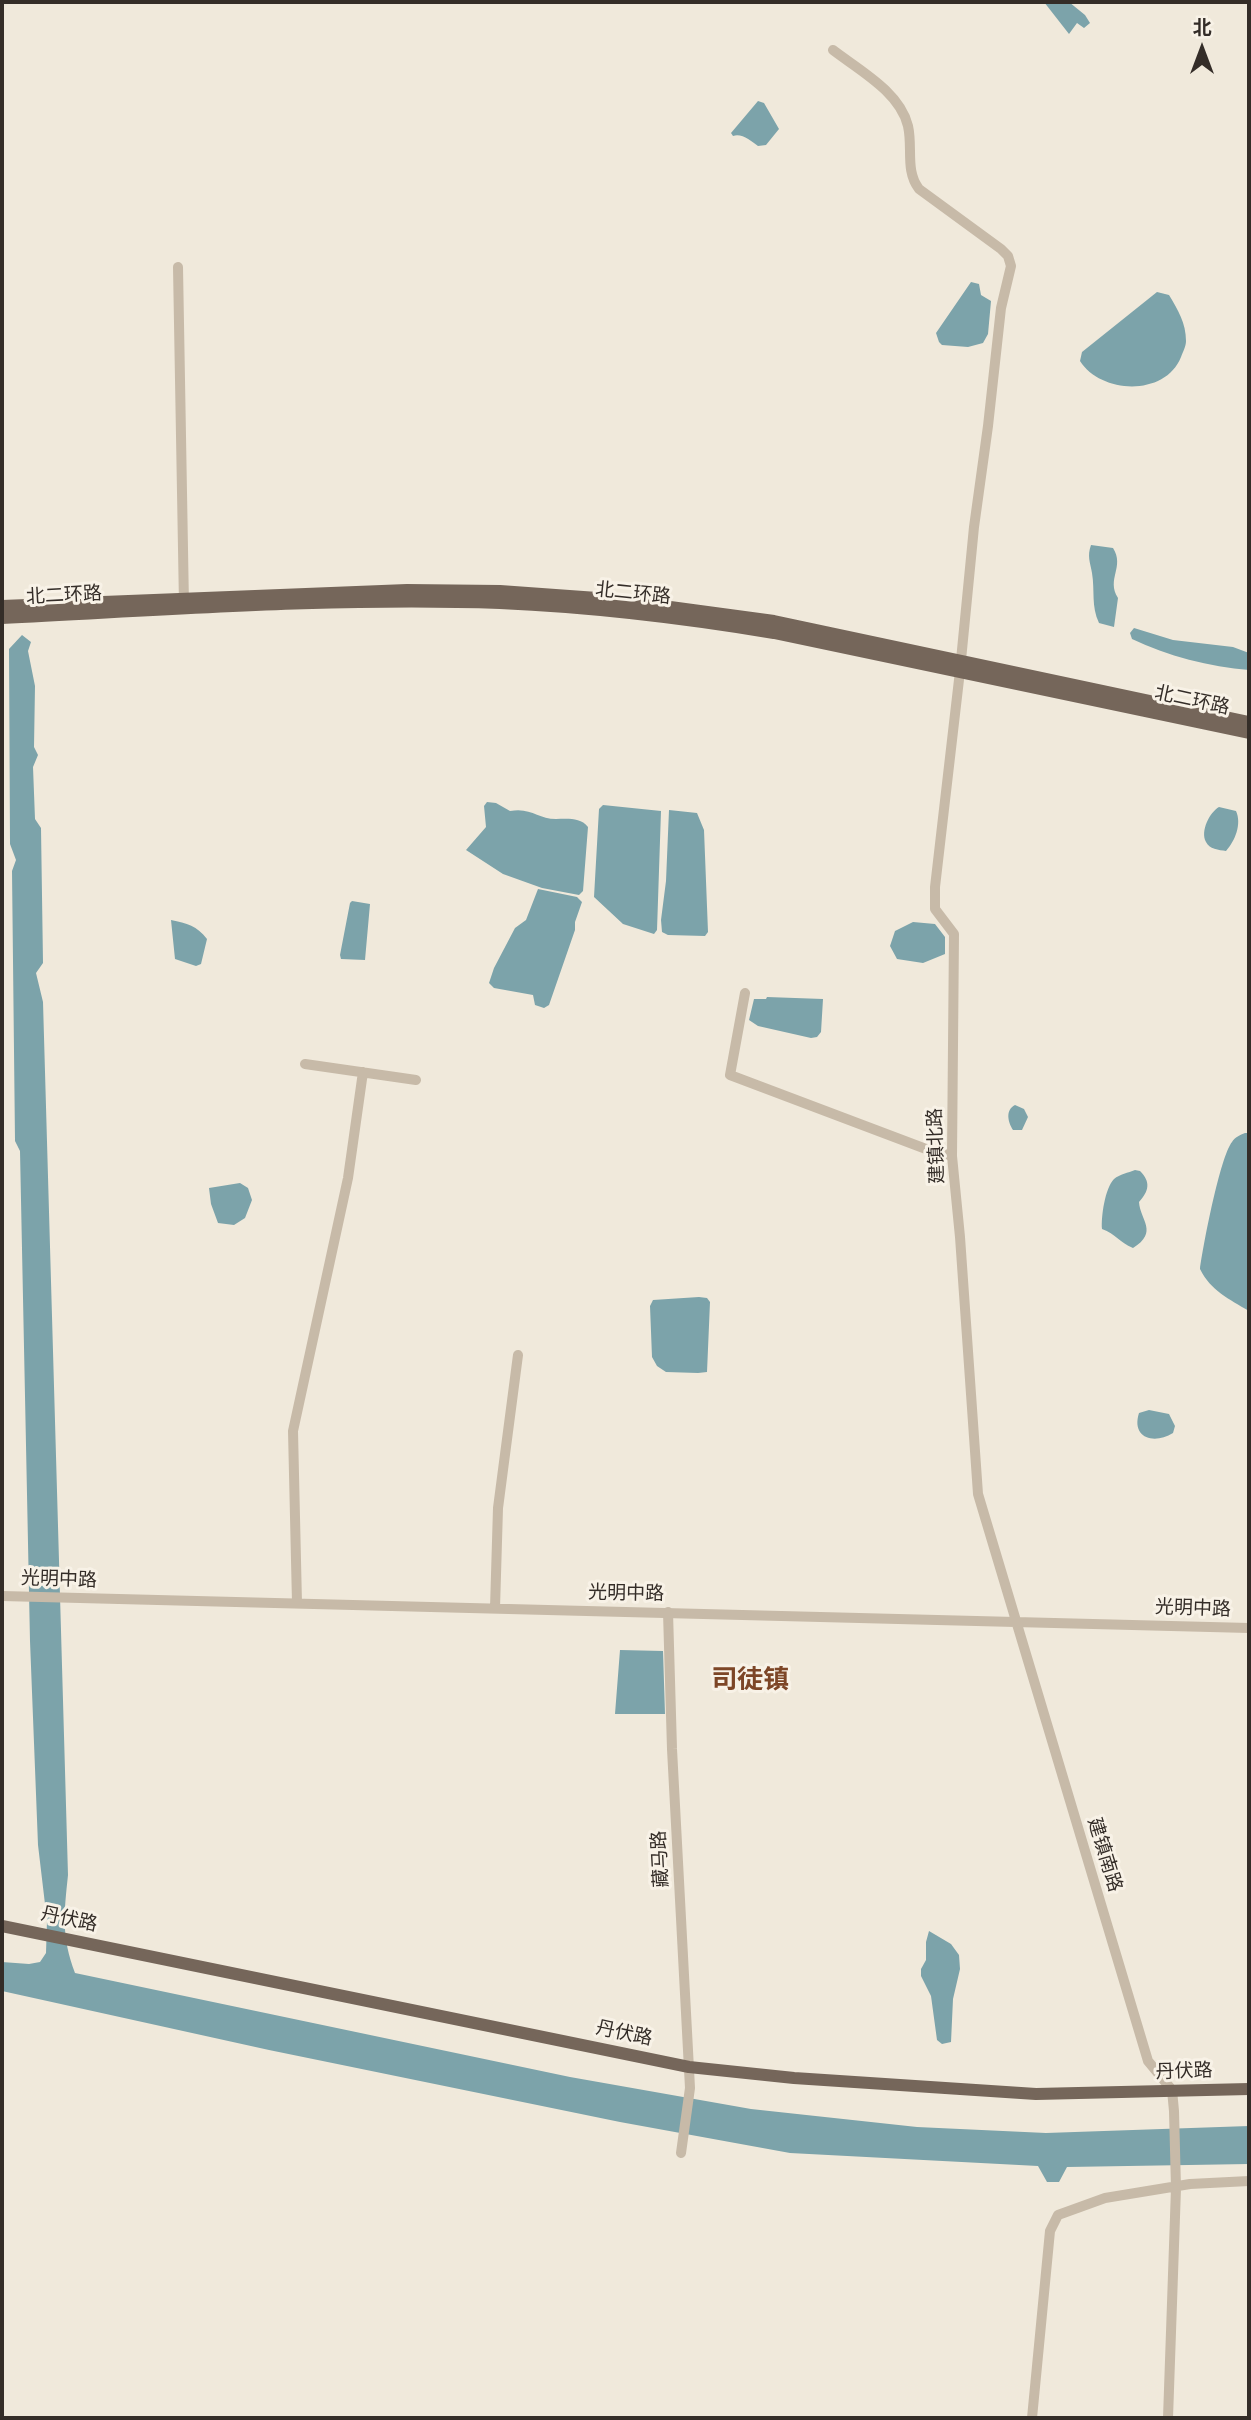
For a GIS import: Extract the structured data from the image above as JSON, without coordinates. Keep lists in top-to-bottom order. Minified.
{"streets":{"main road":["北二环路","丹伏路"],"street":["建镇北路","光明中路","建镇南路","藏马路"]},"crossings":[["北二环路","建镇北路"],["建镇北路","光明中路"],["建镇北路","建镇南路"],["光明中路","建镇南路"],["光明中路","藏马路"],["建镇南路","丹伏路"],["藏马路","丹伏路"]],"districts":["司徒镇"],"north":"top"}
